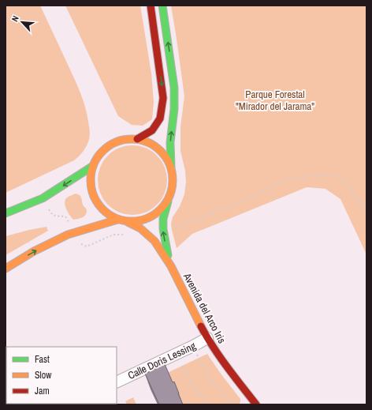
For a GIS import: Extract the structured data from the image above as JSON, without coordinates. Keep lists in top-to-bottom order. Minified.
{"streets":{"main road":["Avenida del Arco Iris"],"street":["Calle Doris Lessing"]},"crossings":[["Avenida del Arco Iris","Calle Doris Lessing"]],"parks":["Parque Forestal \"Mirador del Jarama\""],"legend":["Fast","Slow","Jam"],"north":"top left"}
